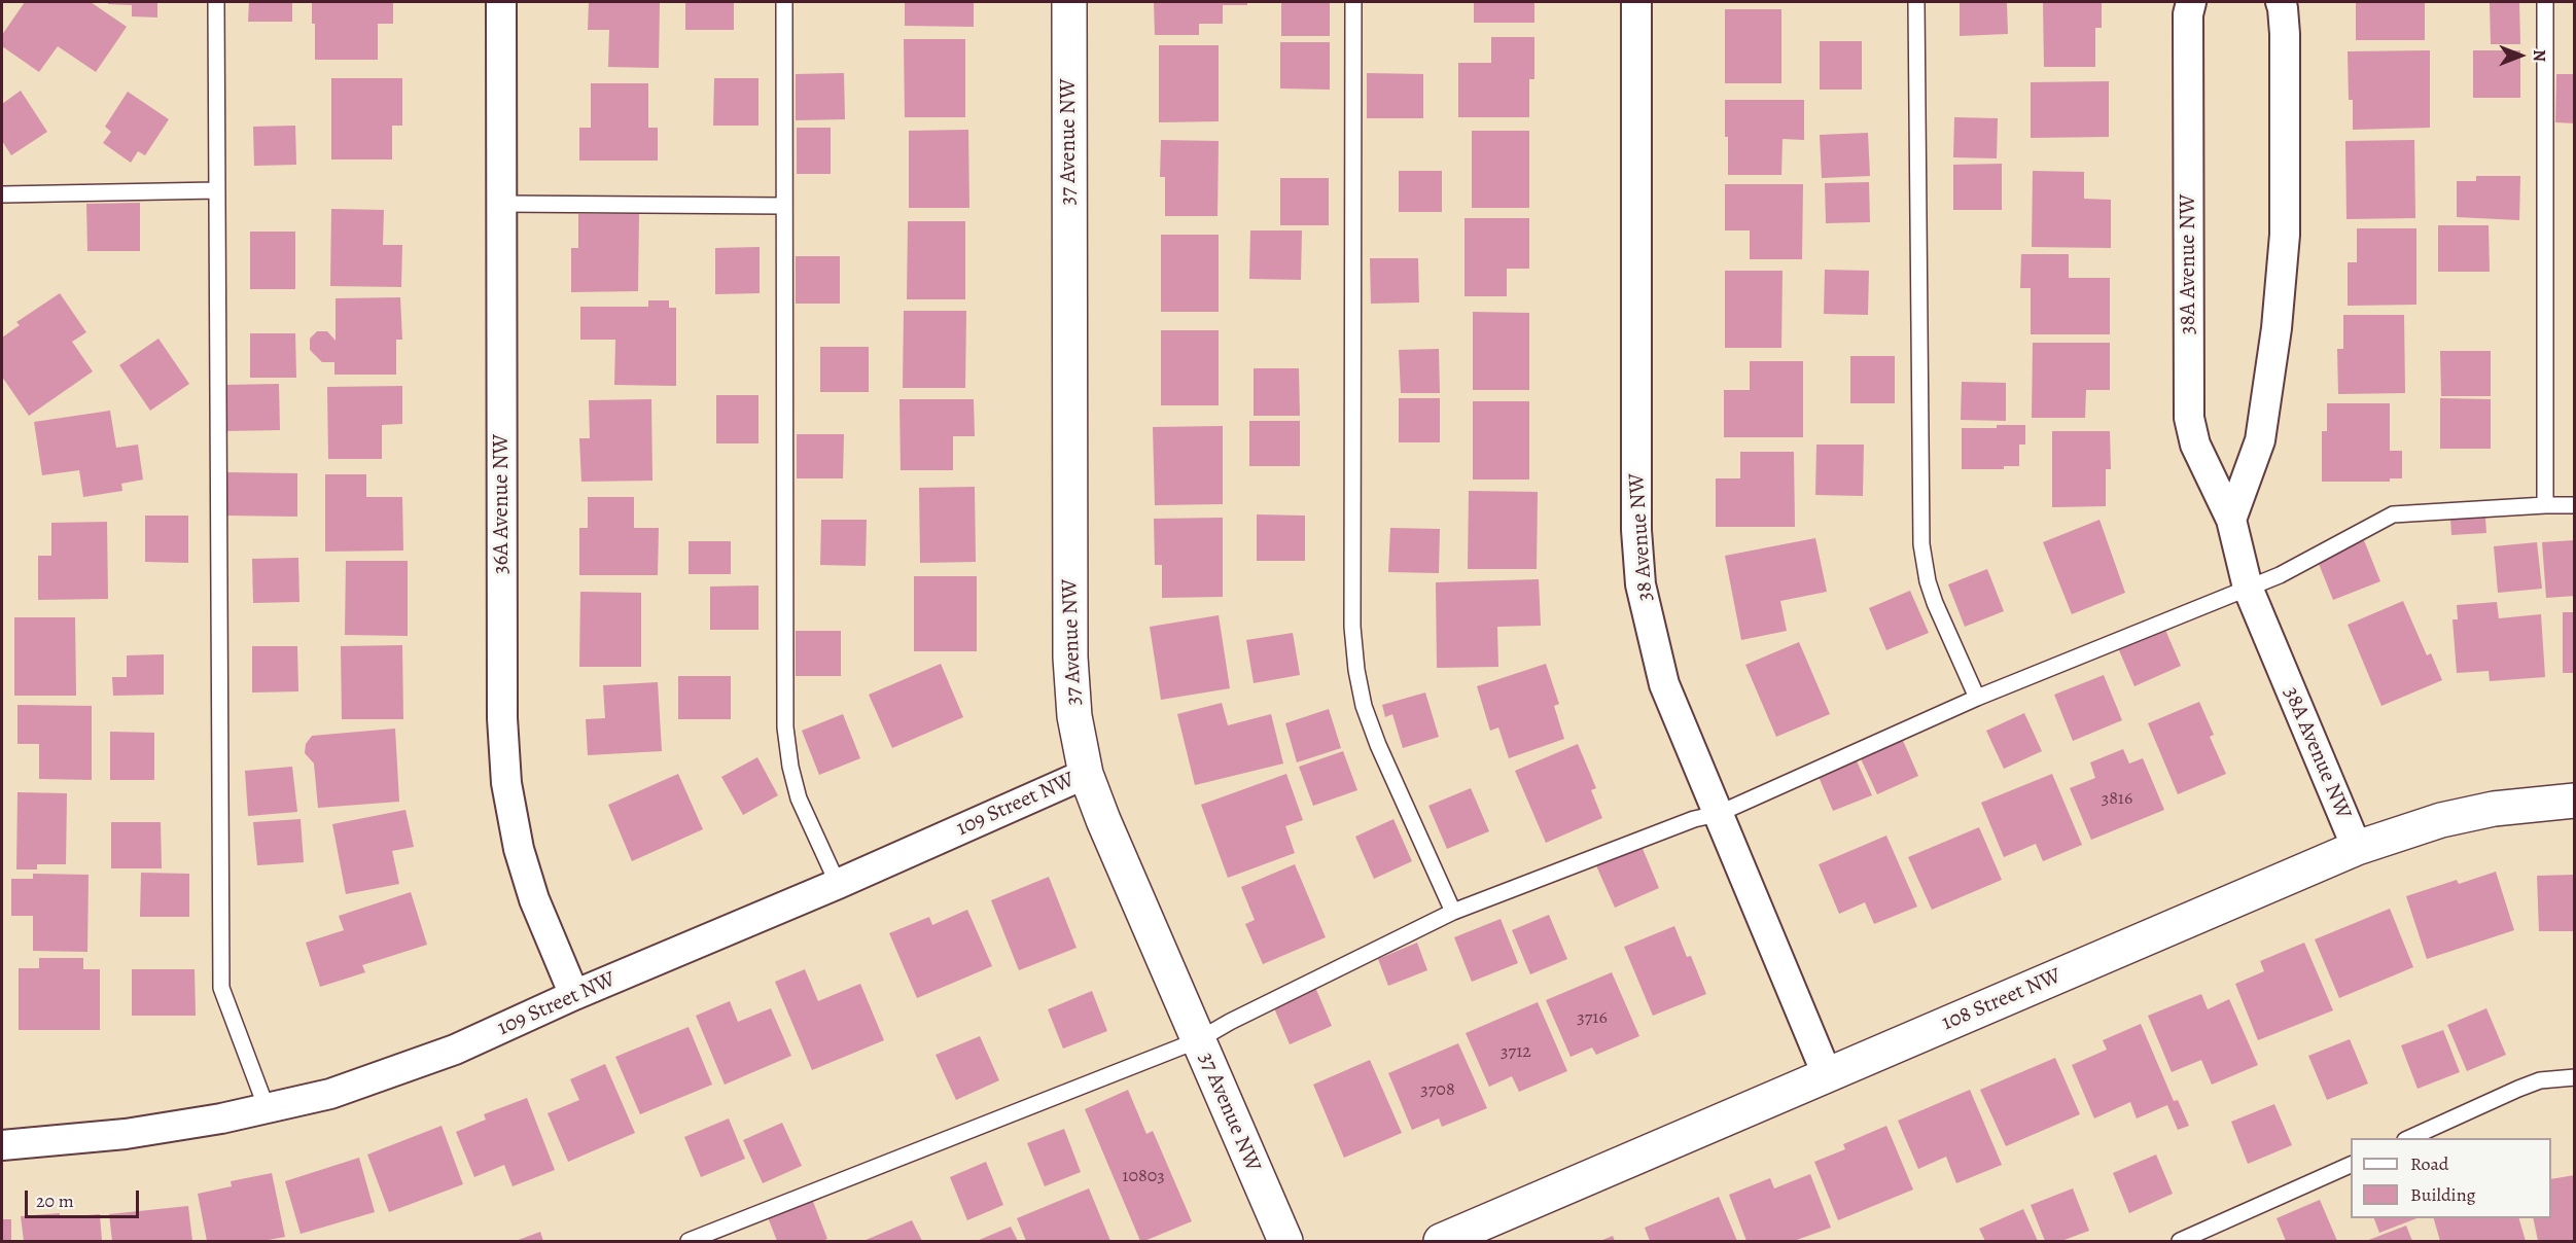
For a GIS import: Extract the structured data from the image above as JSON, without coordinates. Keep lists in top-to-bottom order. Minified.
{"streets":{"street":["37 Avenue NW","38A Avenue NW","36A Avenue NW","38 Avenue NW","109 Street NW","108 Street NW"]},"crossings":[["37 Avenue NW","109 Street NW"],["38A Avenue NW","108 Street NW"],["36A Avenue NW","109 Street NW"],["38 Avenue NW","108 Street NW"]],"house_numbers":["3816","3716","3712","3708","10803"],"legend":["Road","Building"],"scale_bar":"20 m","north":"right"}
